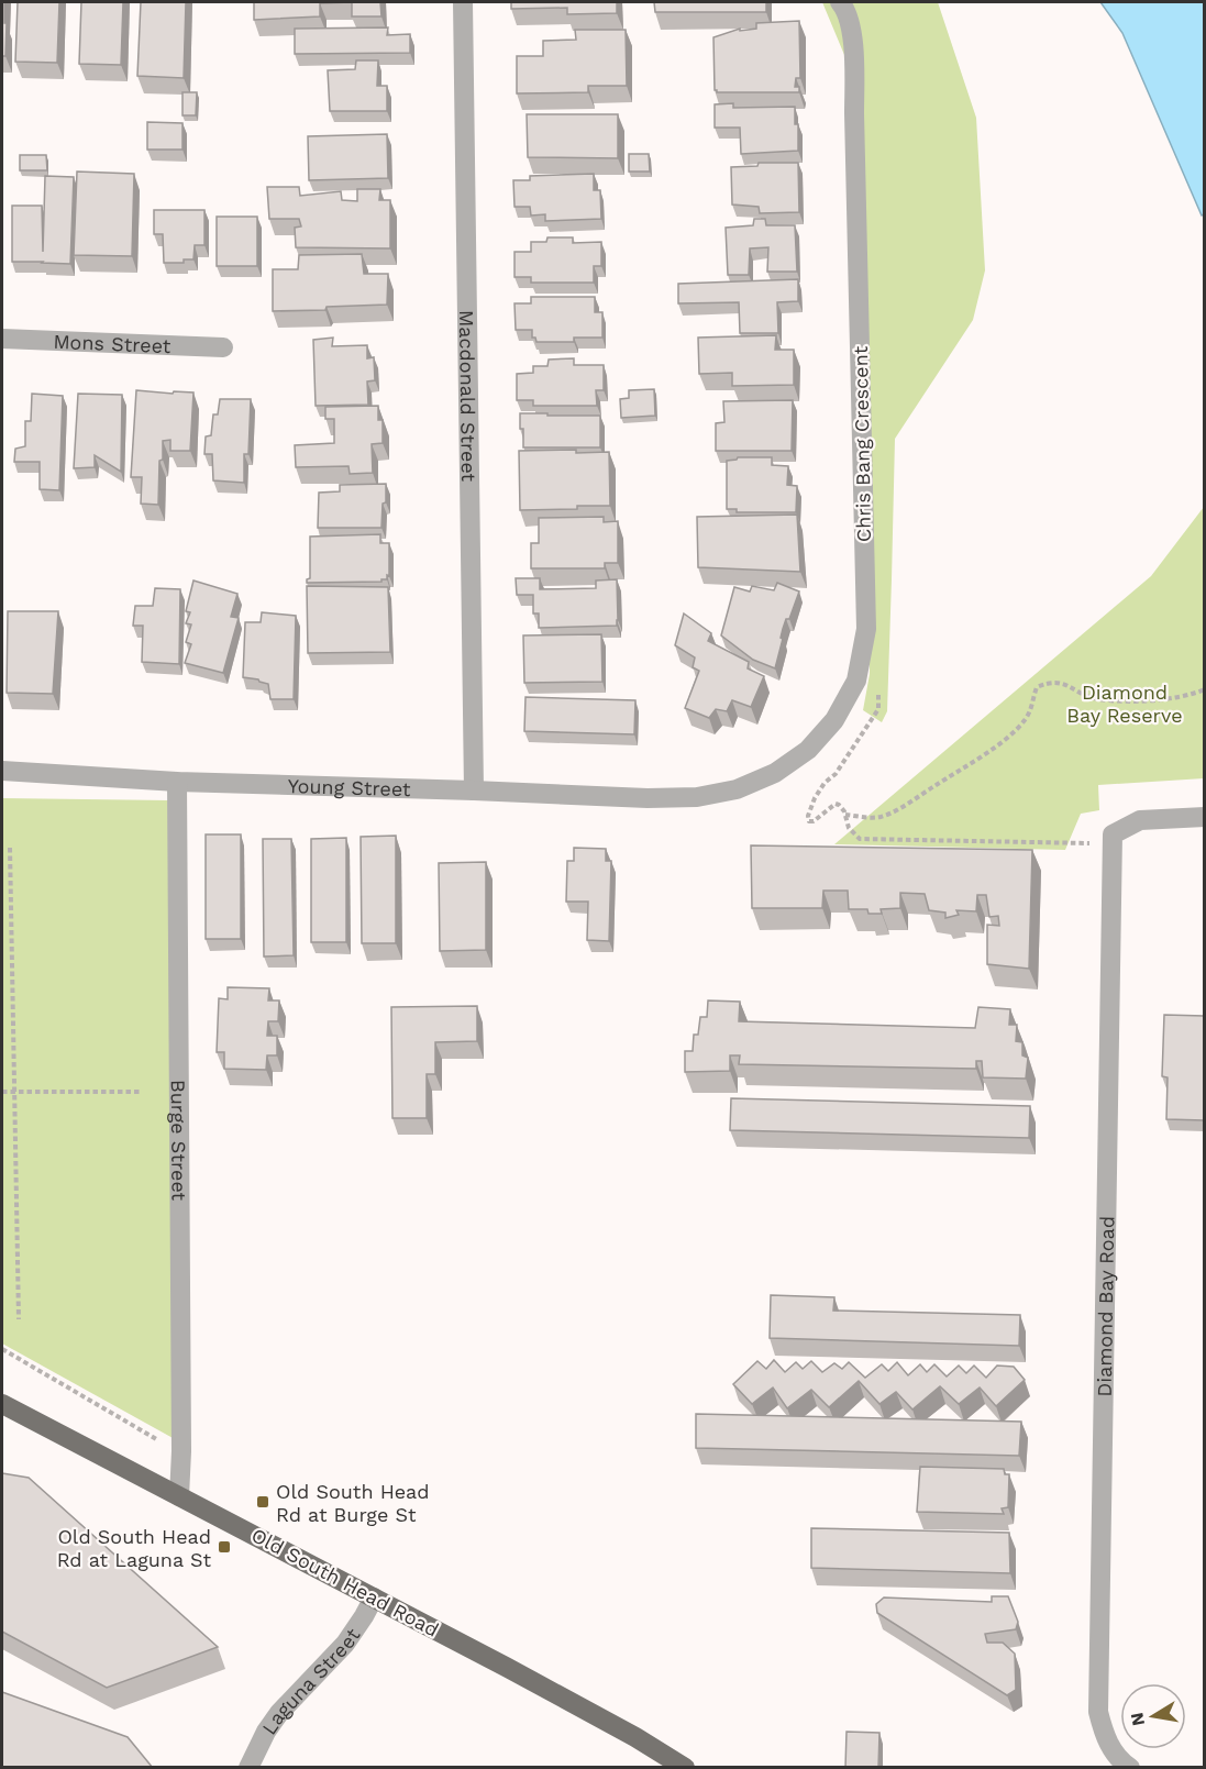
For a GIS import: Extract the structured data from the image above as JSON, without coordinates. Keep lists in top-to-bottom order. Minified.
{"streets":{"main road":["Old South Head Road"],"street":["Mons Street","Macdonald Street","Chris Bang Crescent","Young Street","Burge Street","Diamond Bay Road","Laguna Street"]},"crossings":[["Macdonald Street","Young Street"],["Chris Bang Crescent","Young Street"],["Young Street","Burge Street"],["Burge Street","Old South Head Road"],["Old South Head Road","Laguna Street"]],"parks":["Diamond Bay Reserve"],"places":{"transit":["Old South Head Rd at Burge St","Old South Head Rd at Laguna St"]},"north":"left"}
